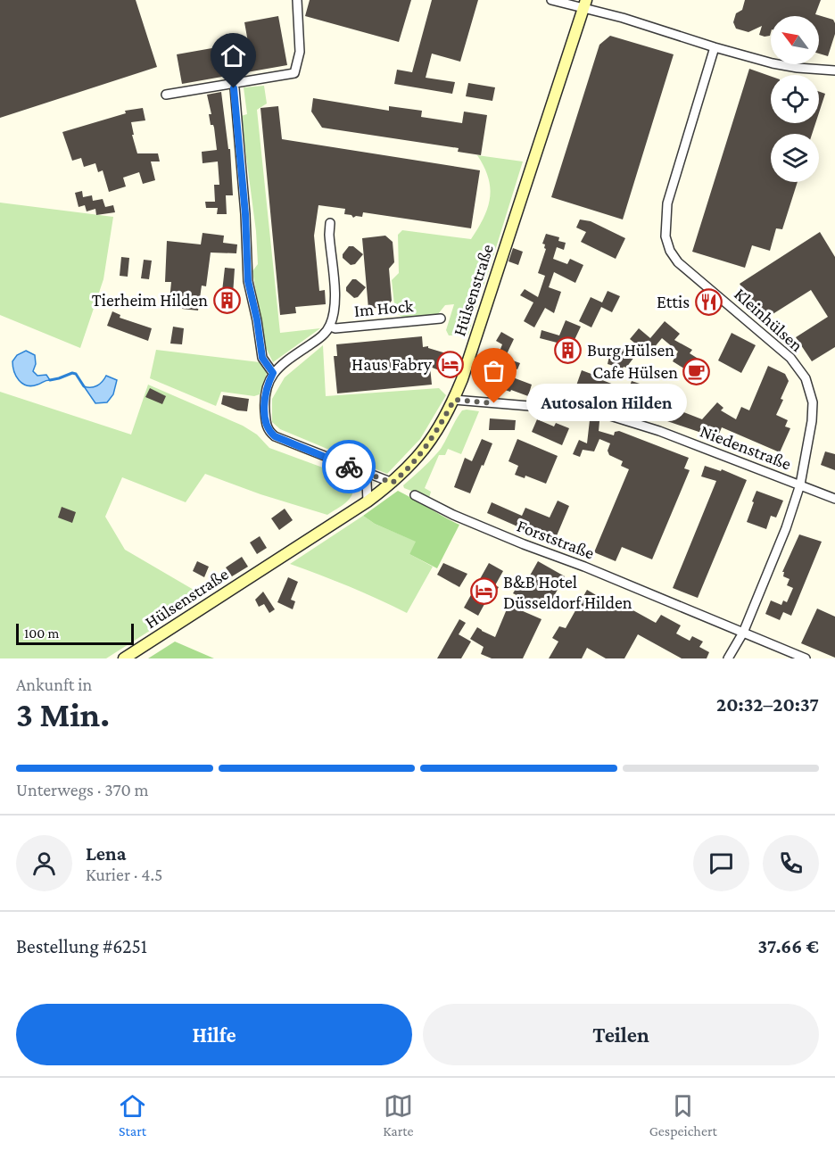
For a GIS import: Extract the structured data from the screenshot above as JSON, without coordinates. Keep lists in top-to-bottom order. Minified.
{"streets":{"main road":["Hülsenstraße"],"street":["Im Hock","Kleinhülsen","Niedenstraße","Forststraße"]},"crossings":[["Hülsenstraße","Niedenstraße"],["Kleinhülsen","Niedenstraße"],["Kleinhülsen","Forststraße"]],"places":{"building":["Tierheim Hilden","Burg Hülsen"],"restaurant":["Ettis"],"hotel":["Haus Fabry","B&B Hotel Düsseldorf Hilden"],"cafe":["Cafe Hülsen"],"other":["Autosalon Hilden"]},"scale_bar":"100 m","north":"top left","page":{"bubble":"Autosalon Hilden","scale":"100 m","heading":["3 Min.","Ankunft in","20:32–20:37"],"panel":["Lena","Kurier · 4.5","Bestellung #6251","37.66 €"],"bar":"Unterwegs · 370 m","buttons":["Hilfe","Teilen"],"tabs":["Start","Karte","Gespeichert"]}}
